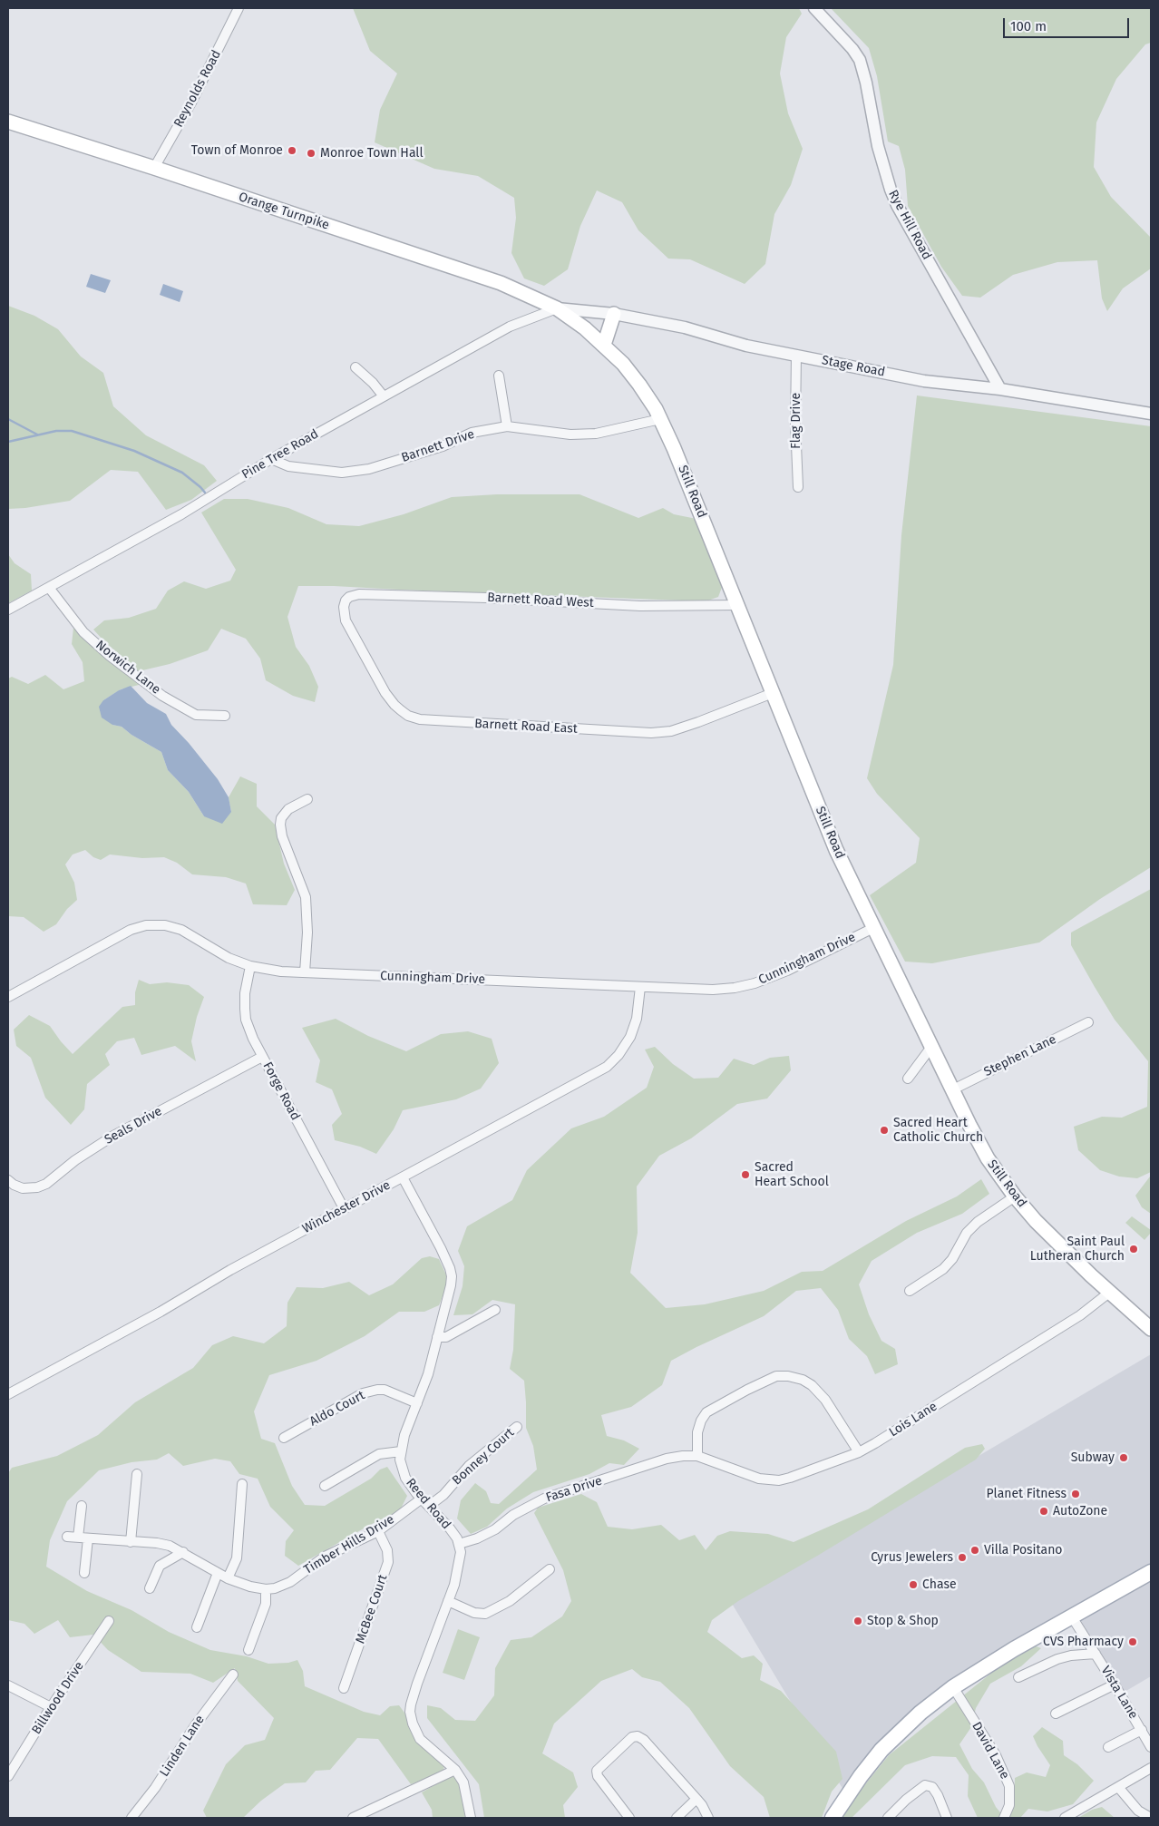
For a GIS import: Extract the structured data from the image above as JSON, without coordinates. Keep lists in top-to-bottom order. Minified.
{"streets":{"main road":["Orange Turnpike","Still Road"],"street":["Reynolds Road","Rye Hill Road","Stage Road","Flag Drive","Barnett Drive","Pine Tree Road","Barnett Road West","Norwich Lane","Barnett Road East","Cunningham Drive","Stephen Lane","Forge Road","Seals Drive","Winchester Drive","Aldo Court","Lois Lane","Bonney Court","Fasa Drive","Reed Road","Timber Hills Drive","McBee Court","Vista Lane","Billwood Drive","Linden Lane","David Lane"]},"crossings":[["Reynolds Road","Orange Turnpike"],["Orange Turnpike","Stage Road"],["Orange Turnpike","Pine Tree Road"],["Orange Turnpike","Still Road"],["Rye Hill Road","Stage Road"],["Stage Road","Flag Drive"],["Stage Road","Pine Tree Road"],["Stage Road","Still Road"],["Barnett Drive","Pine Tree Road"],["Barnett Drive","Still Road"],["Pine Tree Road","Still Road"],["Pine Tree Road","Norwich Lane"],["Still Road","Barnett Road West"],["Still Road","Barnett Road East"],["Still Road","Cunningham Drive"],["Still Road","Stephen Lane"],["Still Road","Lois Lane"],["Barnett Road West","Barnett Road East"],["Cunningham Drive","Forge Road"],["Cunningham Drive","Winchester Drive"],["Forge Road","Seals Drive"],["Forge Road","Winchester Drive"],["Winchester Drive","Reed Road"],["Aldo Court","Reed Road"],["Lois Lane","Fasa Drive"],["Bonney Court","Reed Road"],["Fasa Drive","Reed Road"],["Reed Road","Timber Hills Drive"],["Timber Hills Drive","McBee Court"]],"places":["Town of Monroe","Monroe Town Hall","Sacred Heart Catholic Church","Sacred Heart School","Saint Paul Lutheran Church","Subway","Planet Fitness","AutoZone","Villa Positano","Cyrus Jewelers","Chase","Stop & Shop","CVS Pharmacy"],"scale_bar":"100 m"}
